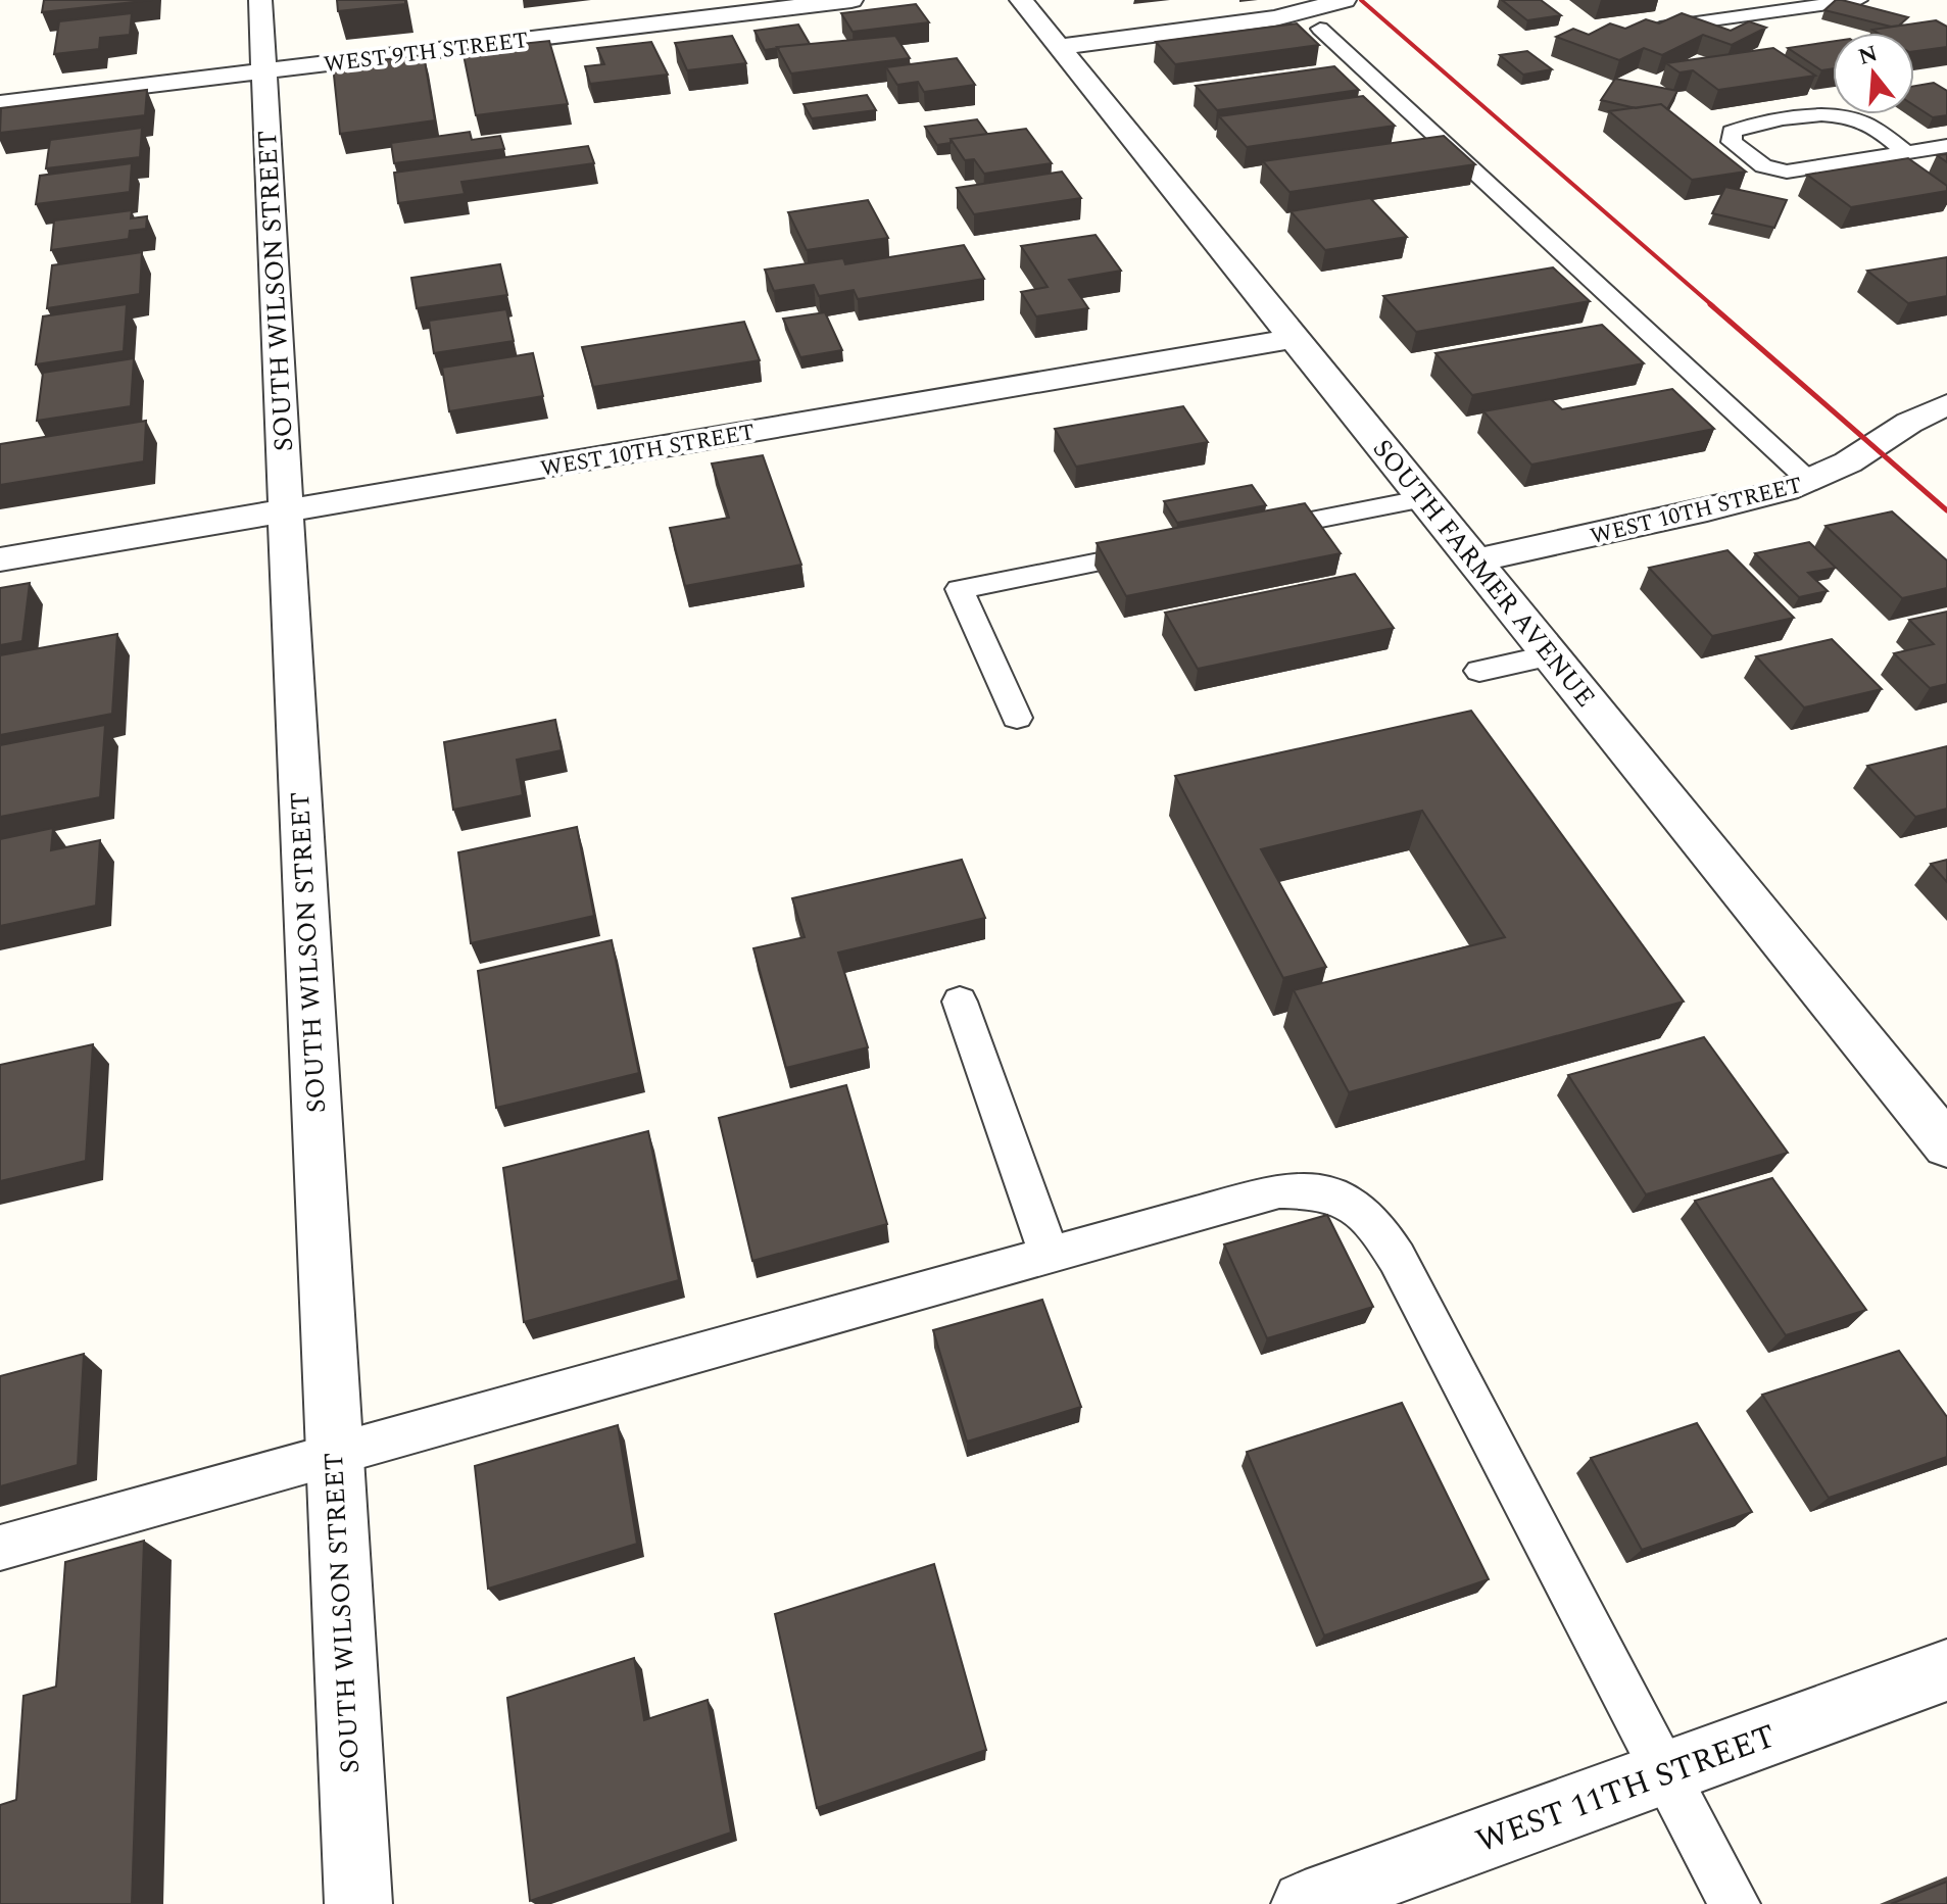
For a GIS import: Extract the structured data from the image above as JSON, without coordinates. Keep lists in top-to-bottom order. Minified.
{"streets":{"street":["WEST 9TH STREET","SOUTH WILSON STREET","WEST 10TH STREET","SOUTH FARMER AVENUE","WEST 11TH STREET"]},"crossings":[["WEST 9TH STREET","SOUTH WILSON STREET"],["SOUTH WILSON STREET","WEST 10TH STREET"],["WEST 10TH STREET","SOUTH FARMER AVENUE"]],"north":"top"}
